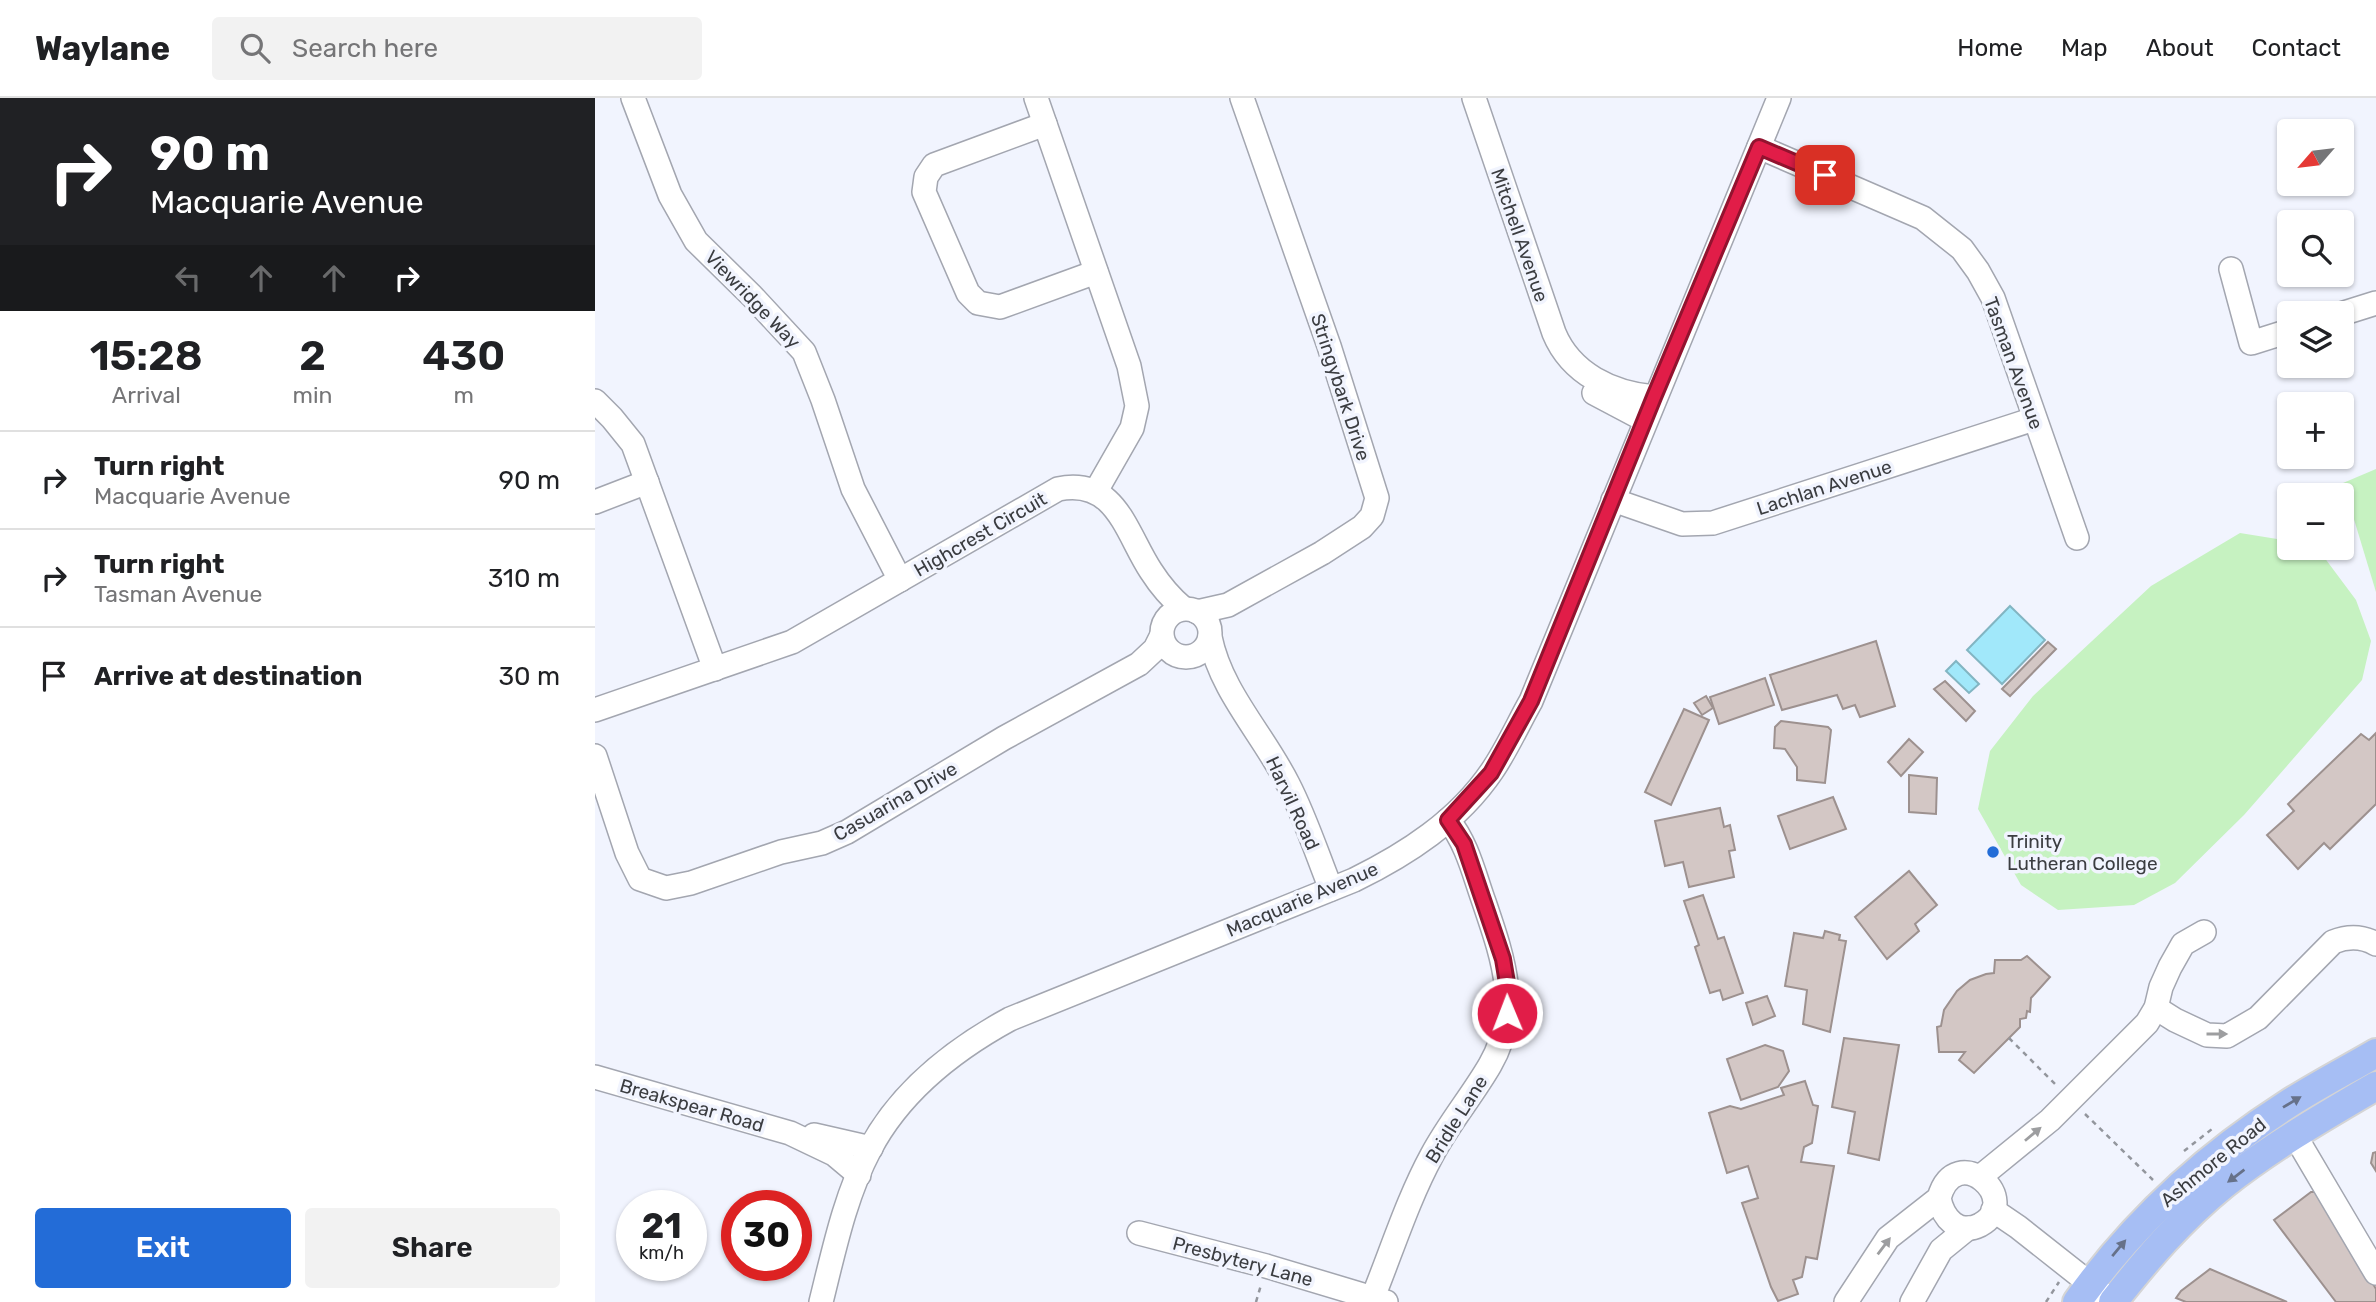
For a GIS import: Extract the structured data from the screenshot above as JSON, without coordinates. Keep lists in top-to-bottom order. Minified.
{"streets":{"main road":["Ashmore Road"],"street":["Mitchell Avenue","Viewridge Way","Tasman Avenue","Stringybark Drive","Lachlan Avenue","Highcrest Circuit","Casuarina Drive","Harvil Road","Macquarie Avenue","Breakspear Road","Bridle Lane","Presbytery Lane"]},"crossings":[["Mitchell Avenue","Macquarie Avenue"],["Viewridge Way","Highcrest Circuit"],["Tasman Avenue","Lachlan Avenue"],["Tasman Avenue","Macquarie Avenue"],["Stringybark Drive","Casuarina Drive"],["Stringybark Drive","Harvil Road"],["Lachlan Avenue","Macquarie Avenue"],["Highcrest Circuit","Harvil Road"],["Casuarina Drive","Harvil Road"],["Harvil Road","Macquarie Avenue"],["Macquarie Avenue","Breakspear Road"],["Macquarie Avenue","Bridle Lane"],["Bridle Lane","Presbytery Lane"]],"places":["Trinity Lutheran College"],"north":"bottom left","page":{"header":"Waylane","search":"Search here","nav":["Home","Map","About","Contact"],"turn":["90 m","Macquarie Avenue"],"map_buttons":["+","−"],"eta":["15:28","Arrival","2","min","430","m"],"list":[{"name":"Turn right","note":"Macquarie Avenue","value":"90 m"},{"name":"Turn right","note":"Tasman Avenue","value":"310 m"},{"name":"Arrive at destination","value":"30 m"}],"speed":"21 km/h","limit":"30","buttons":["Exit","Share"]}}
